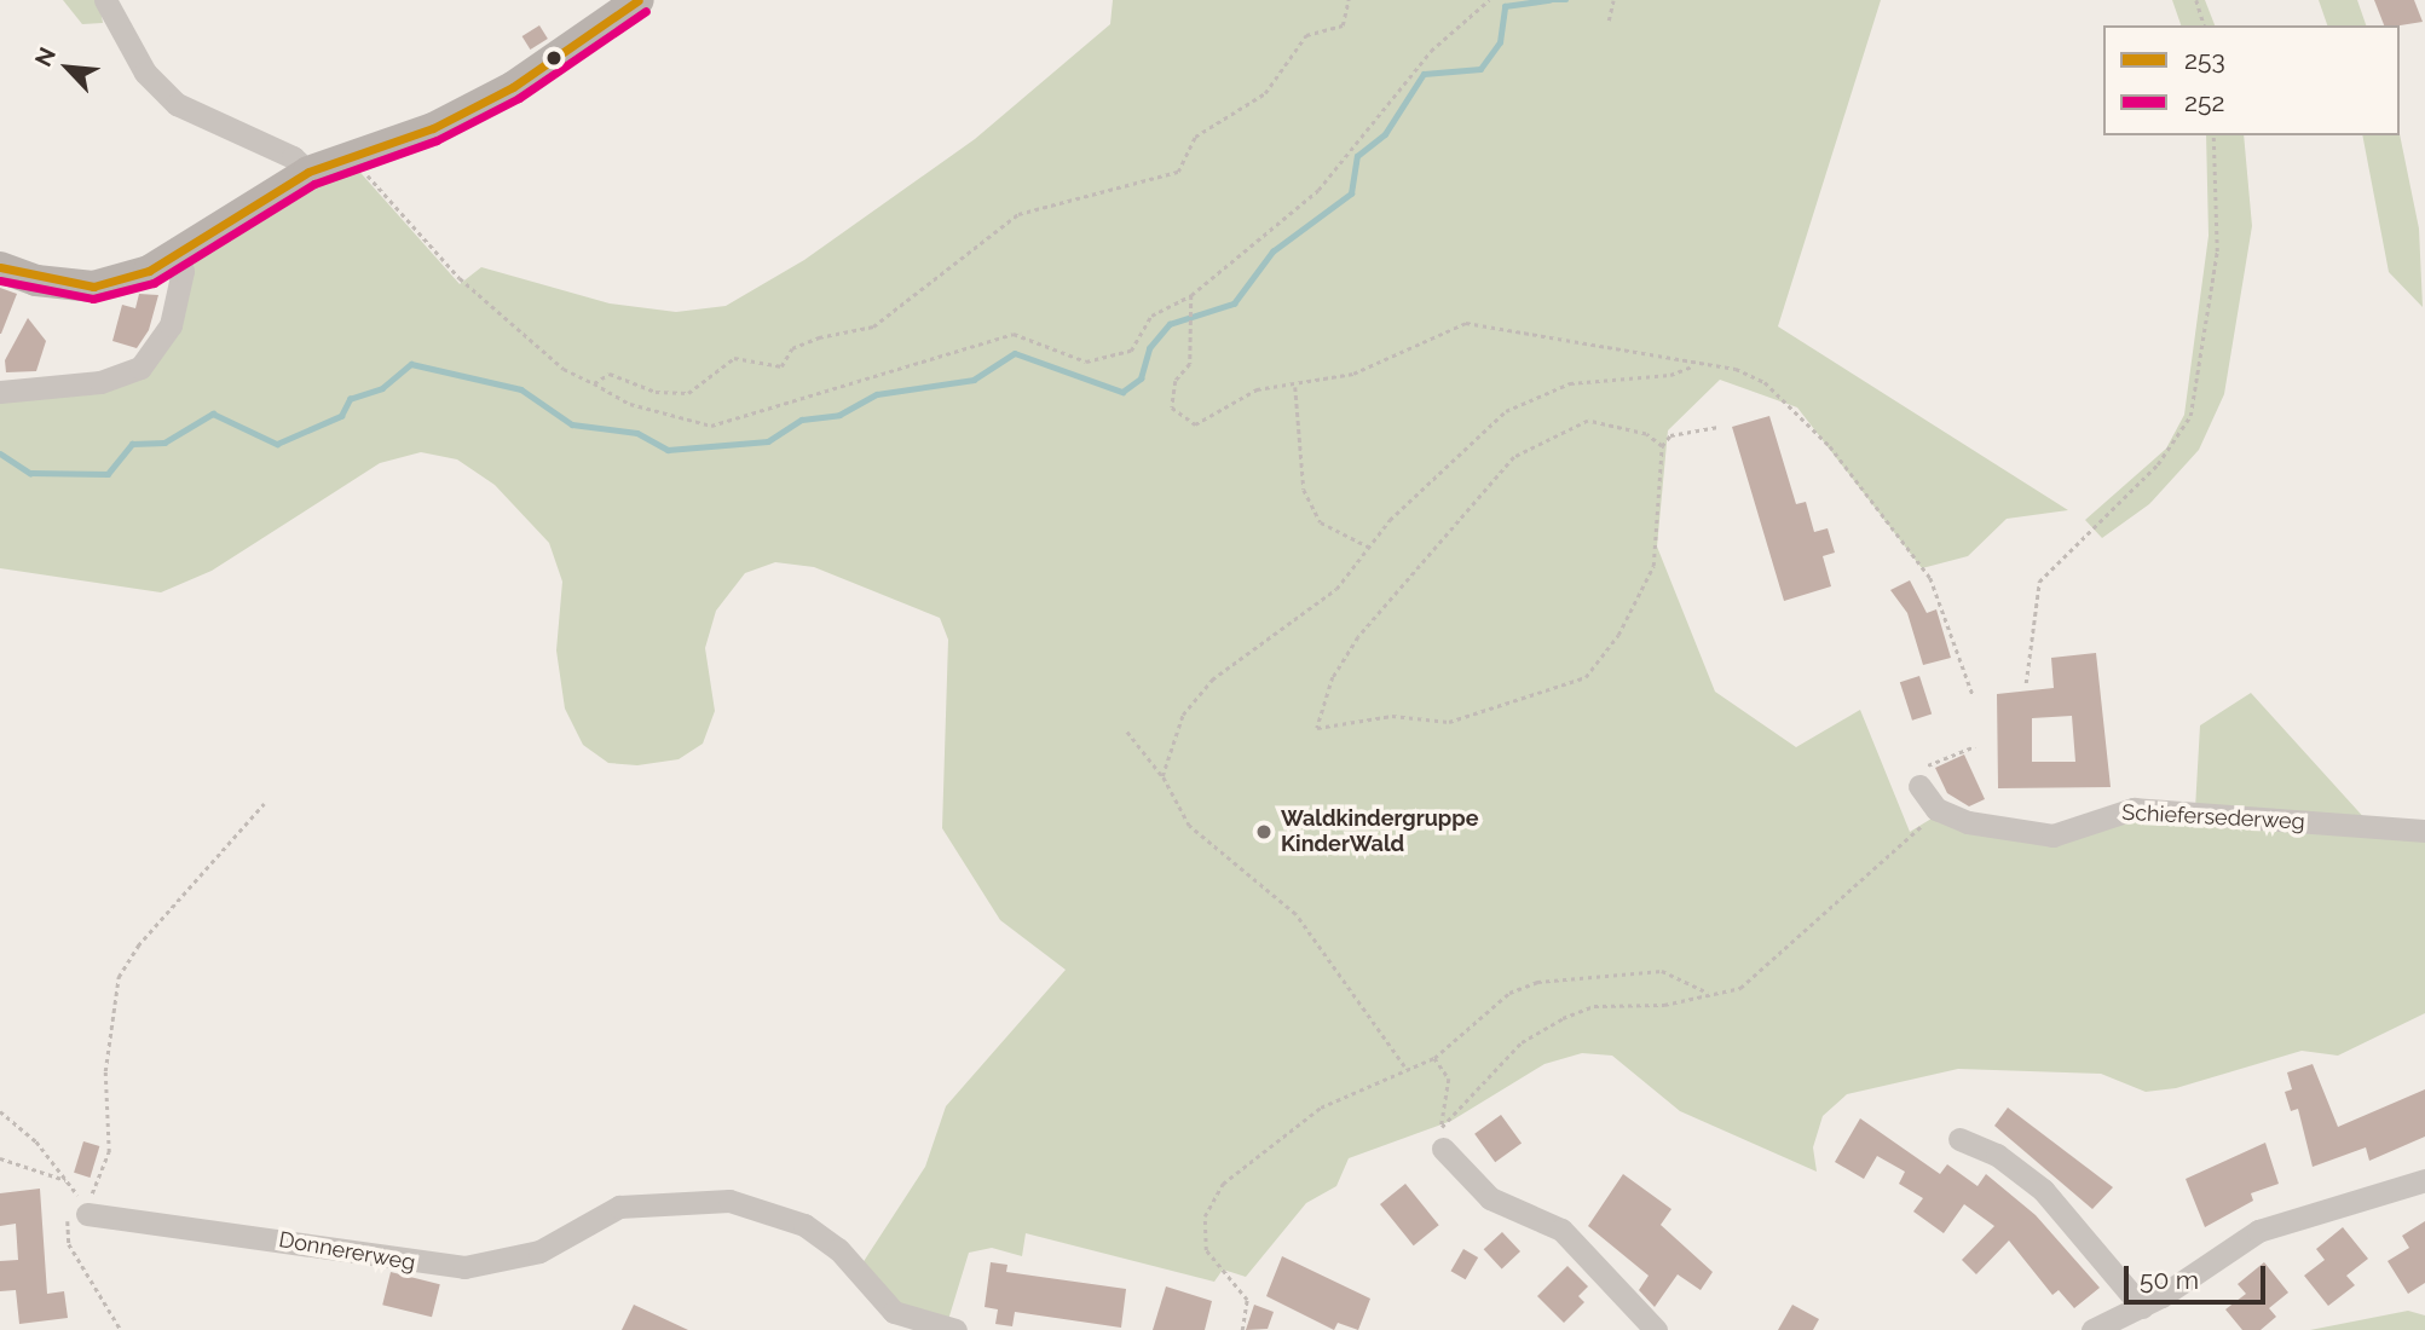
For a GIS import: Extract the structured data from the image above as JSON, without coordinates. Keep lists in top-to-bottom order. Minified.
{"streets":{"street":["Schiefersederweg","Donnererweg"]},"places":["Waldkindergruppe KinderWald"],"lines":["transit line 253","transit line 252"],"legend":["253","252"],"scale_bar":"50 m","north":"top left"}
